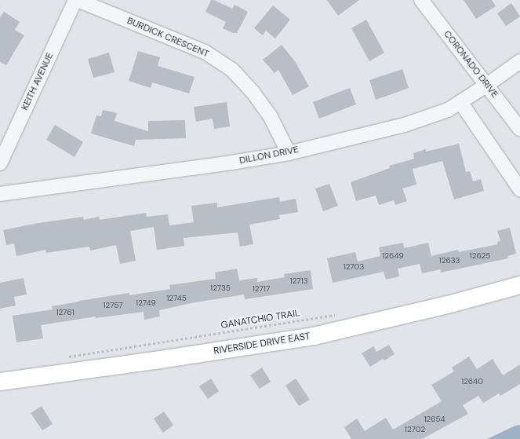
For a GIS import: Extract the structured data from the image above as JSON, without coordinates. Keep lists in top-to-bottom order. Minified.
{"streets":{"main road":["RIVERSIDE DRIVE EAST"],"street":["BURDICK CRESCENT","CORONADO DRIVE","KEITH AVENUE","DILLON DRIVE"],"path":["GANATCHIO TRAIL"]},"crossings":[["BURDICK CRESCENT","KEITH AVENUE"],["BURDICK CRESCENT","DILLON DRIVE"],["CORONADO DRIVE","DILLON DRIVE"]],"house_numbers":["12649","12625","12633","12703","12713","12735","12717","12745","12749","12757","12761","12640","12654","12702"]}
